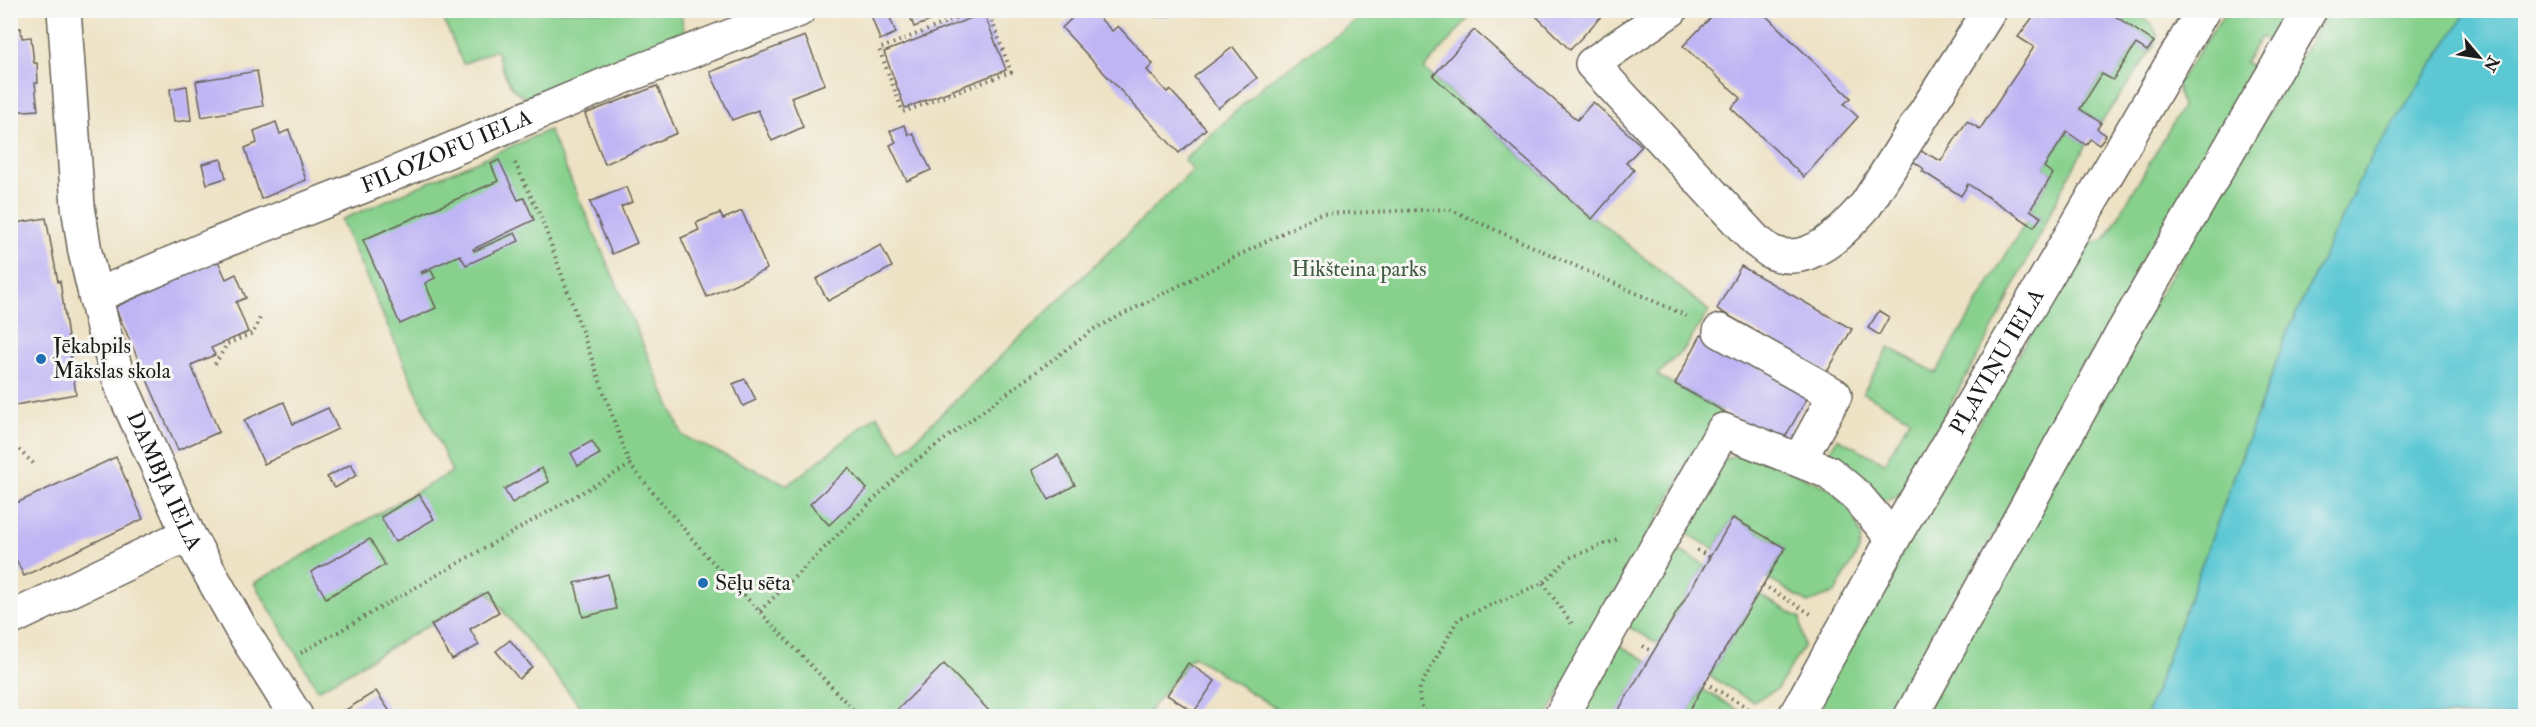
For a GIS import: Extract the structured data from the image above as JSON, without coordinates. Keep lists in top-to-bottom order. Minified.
{"streets":{"street":["FILOZOFU IELA","PĻAVIŅU IELA","DAMBJA IELA"]},"crossings":[["FILOZOFU IELA","DAMBJA IELA"]],"parks":["Hikšteina parks"],"places":["Jēkabpils Mākslas skola","Sēļu sēta"],"north":"bottom right"}
